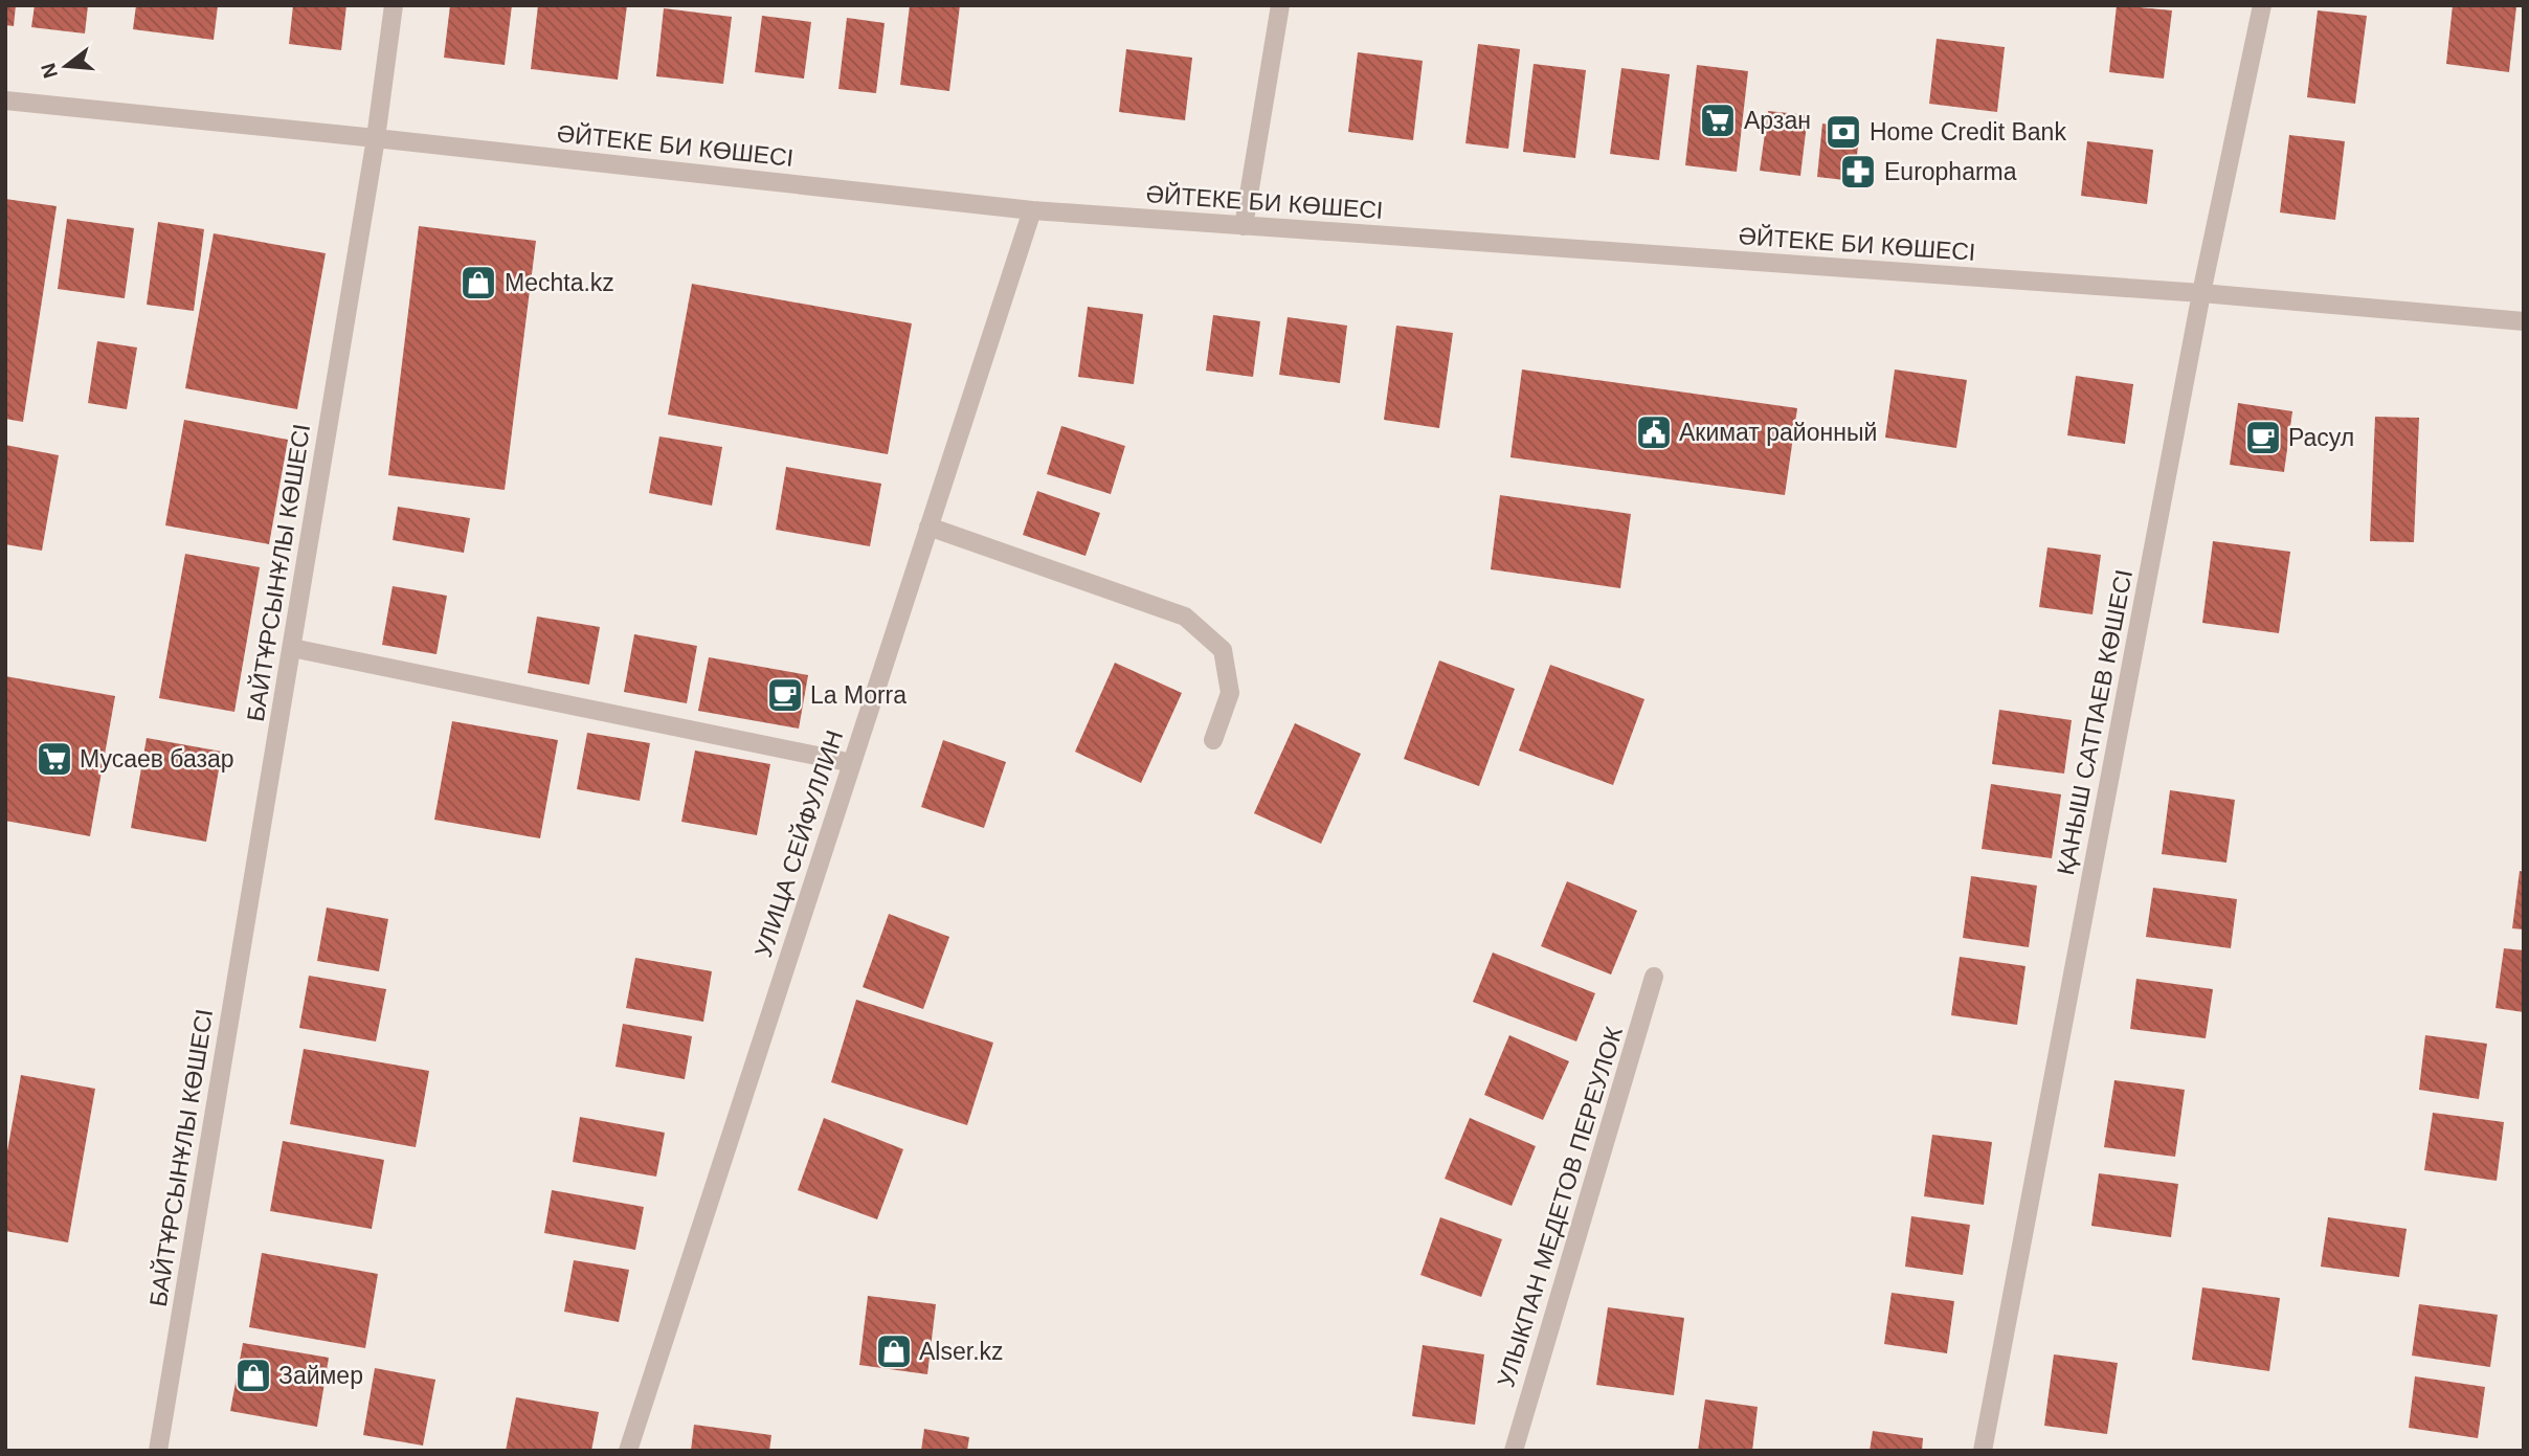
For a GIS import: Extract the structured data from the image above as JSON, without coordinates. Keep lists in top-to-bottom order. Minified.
{"streets":{"street":["ӘЙТЕКЕ БИ КӨШЕСІ","БАЙТҰРСЫНҰЛЫ КӨШЕСІ","ҚАНЫШ САТПАЕВ КӨШЕСІ","УЛИЦА СЕЙФУЛЛИН","УЛЫКПАН МЕДЕТОВ ПЕРЕУЛОК"]},"crossings":[["ӘЙТЕКЕ БИ КӨШЕСІ","БАЙТҰРСЫНҰЛЫ КӨШЕСІ"],["ӘЙТЕКЕ БИ КӨШЕСІ","ҚАНЫШ САТПАЕВ КӨШЕСІ"],["ӘЙТЕКЕ БИ КӨШЕСІ","УЛИЦА СЕЙФУЛЛИН"]],"places":{"supermarket":["Арзан","Мусаев базар"],"bank":["Home Credit Bank"],"pharmacy":["Europharma"],"shop":["Mechta.kz","Alser.kz","Займер"],"public building":["Акимат районный"],"cafe":["Расул","La Morra"]},"north":"left"}
